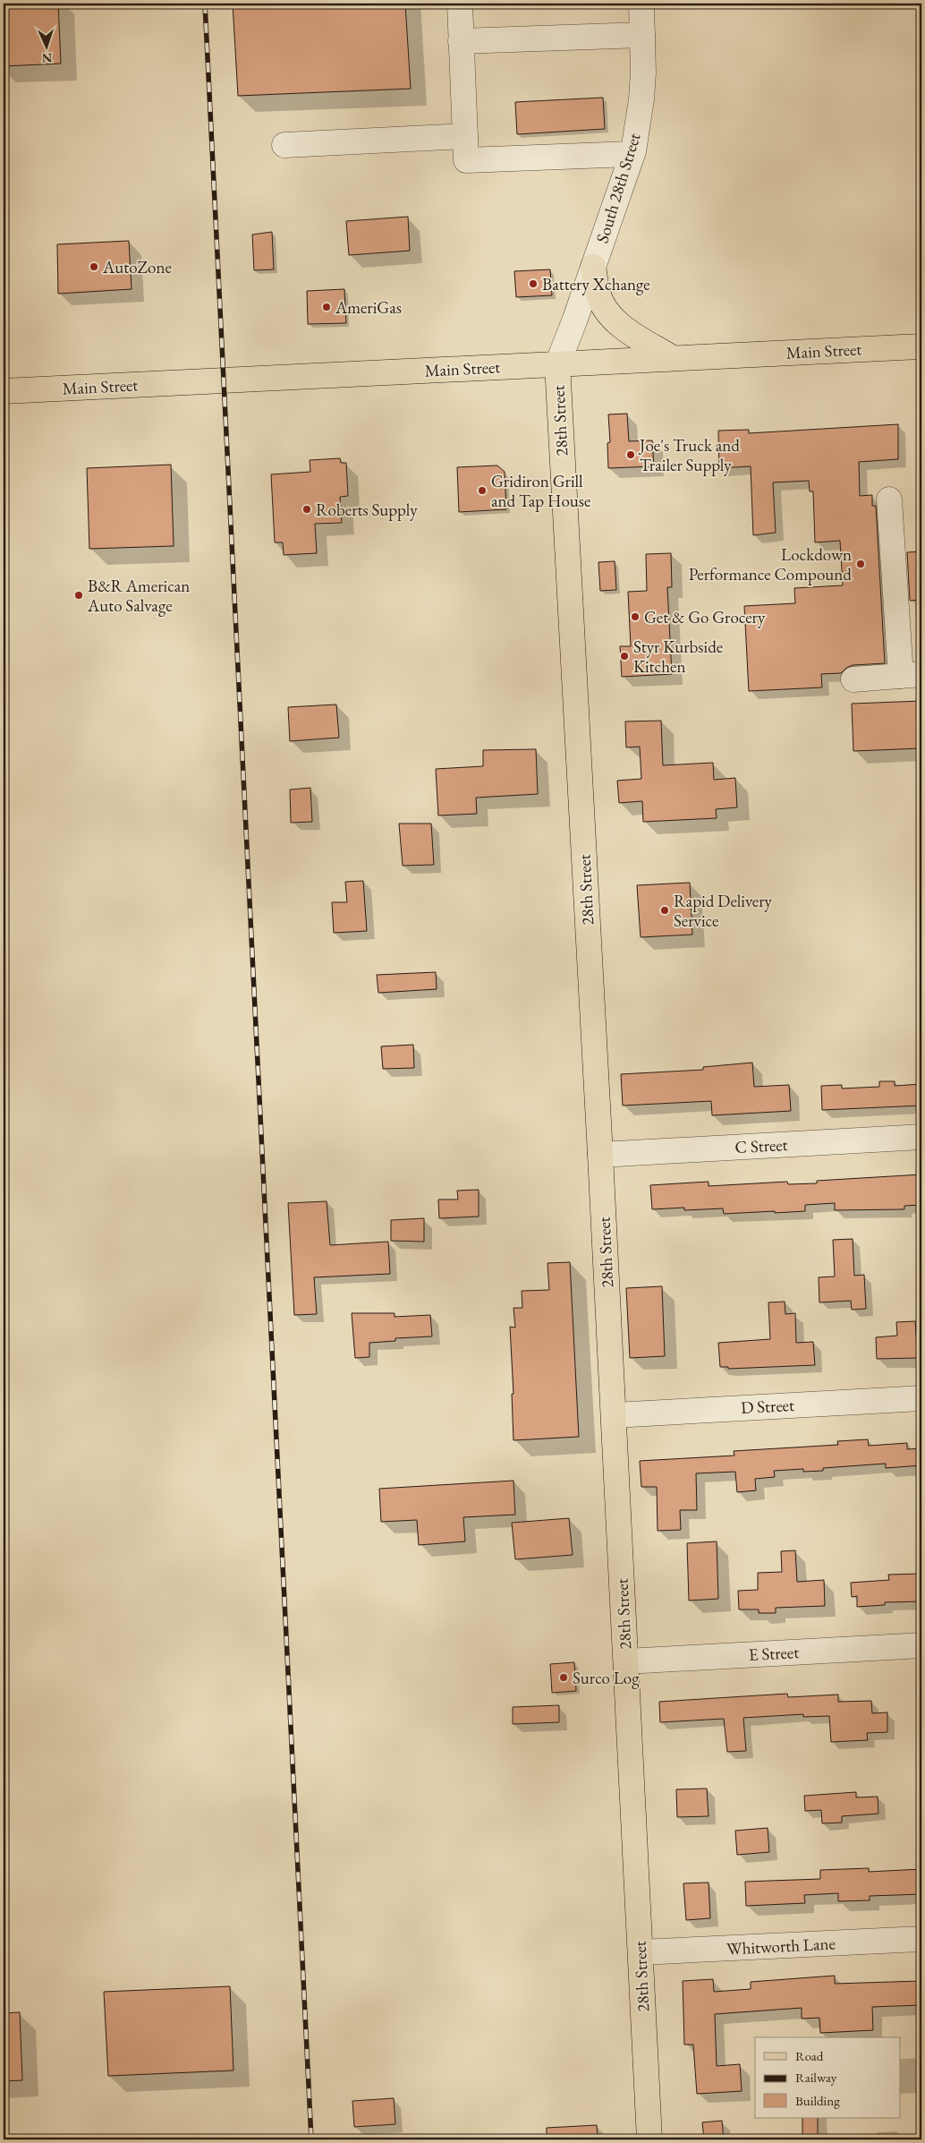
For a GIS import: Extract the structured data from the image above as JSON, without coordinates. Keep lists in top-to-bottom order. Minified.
{"streets":{"main road":["Main Street","28th Street"],"street":["South 28th Street","C Street","D Street","E Street","Whitworth Lane"]},"crossings":[["South 28th Street","Main Street"],["South 28th Street","28th Street"],["Main Street","28th Street"],["28th Street","C Street"],["28th Street","D Street"],["28th Street","E Street"],["28th Street","Whitworth Lane"]],"places":["AutoZone","Battery Xchange","AmeriGas","Joe's Truck and Trailer Supply","Gridiron Grill and Tap House","Roberts Supply","Lockdown Performance Compound","B&R American Auto Salvage","Get & Go Grocery","Styr Kurbside Kitchen","Rapid Delivery Service","Surco Log"],"legend":["Road","Railway","Building"],"north":"bottom"}
